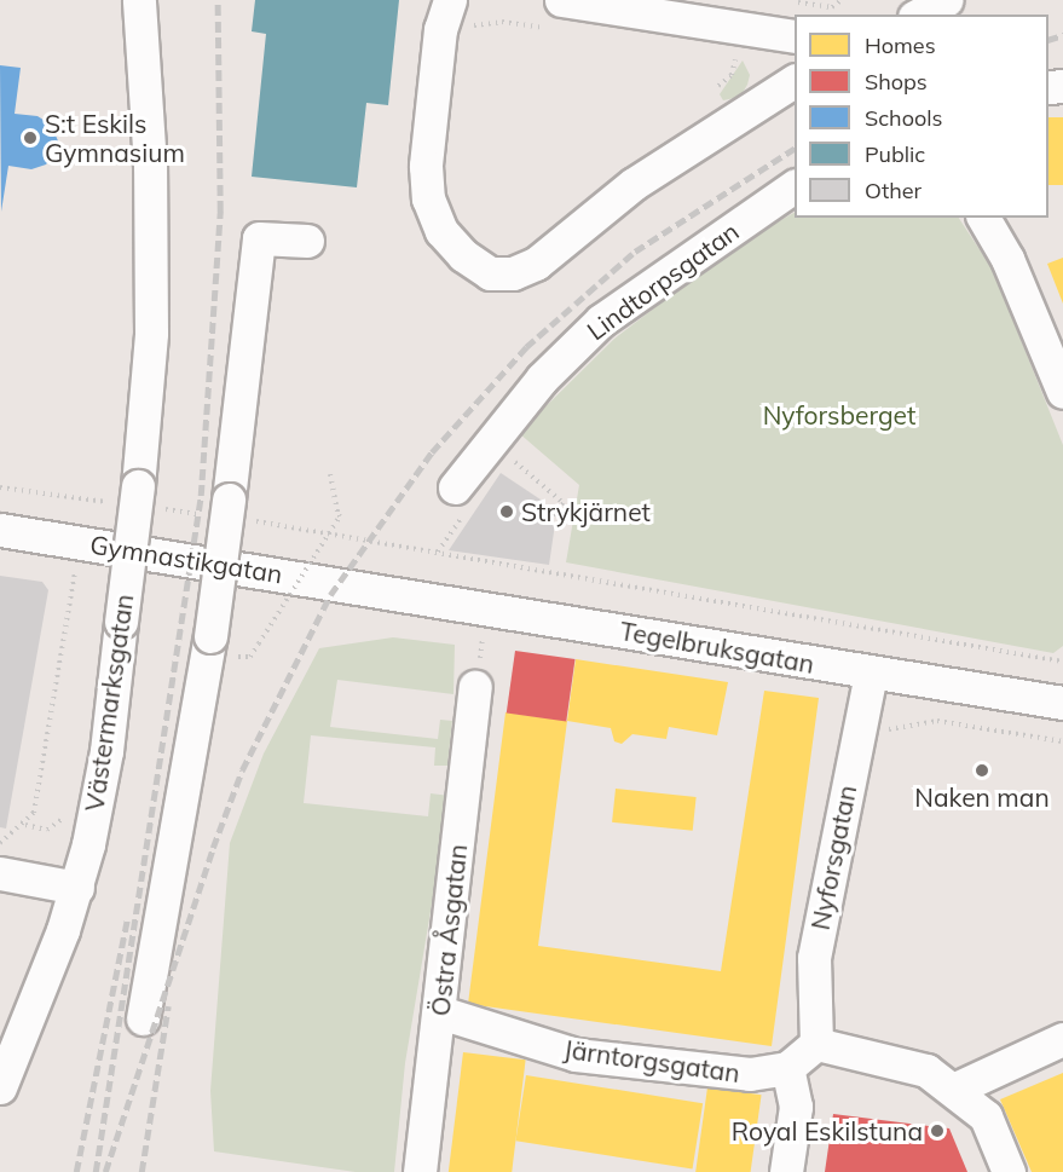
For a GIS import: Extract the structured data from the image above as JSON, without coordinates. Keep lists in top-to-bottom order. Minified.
{"streets":{"street":["Lindtorpsgatan","Gymnastikgatan","Tegelbruksgatan","Västermarksgatan","Nyforsgatan","Östra Åsgatan","Järntorgsgatan"]},"crossings":[["Gymnastikgatan","Tegelbruksgatan"],["Tegelbruksgatan","Nyforsgatan"],["Östra Åsgatan","Järntorgsgatan"]],"parks":["Nyforsberget"],"places":["S:t Eskils Gymnasium","Strykjärnet","Naken man","Royal Eskilstuna"],"legend":["Homes","Shops","Schools","Public","Other"]}
